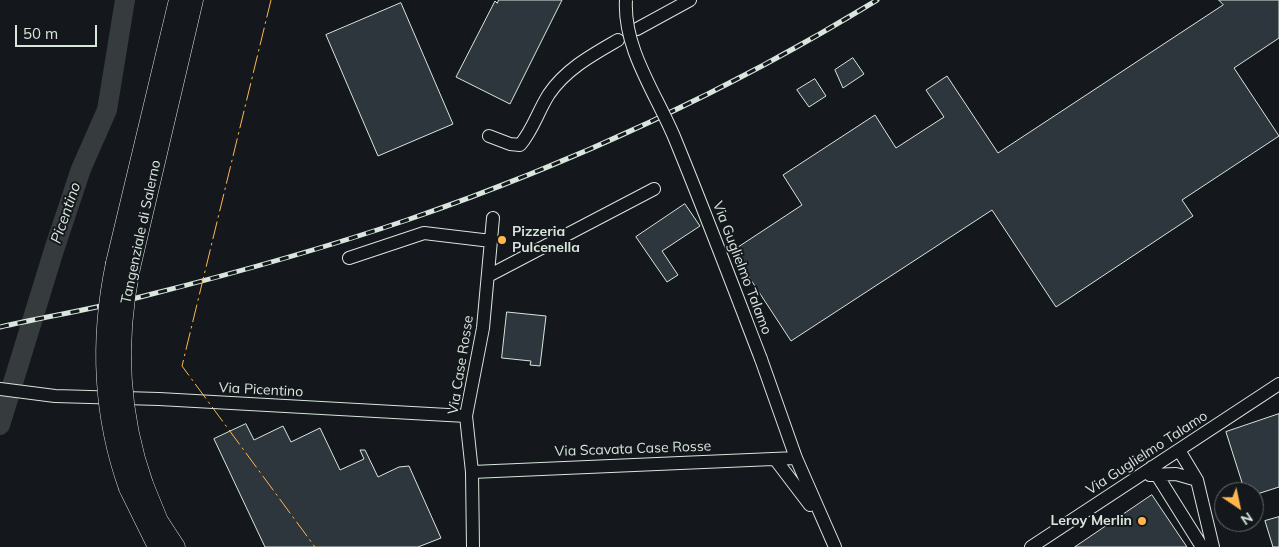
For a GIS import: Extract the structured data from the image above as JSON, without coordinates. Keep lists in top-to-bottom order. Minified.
{"streets":{"highway":["Tangenziale di Salerno"],"street":["Via Guglielmo Talamo","Via Case Rosse","Via Picentino","Via Scavata Case Rosse"]},"crossings":[["Via Guglielmo Talamo","Via Scavata Case Rosse"],["Via Case Rosse","Via Picentino"],["Via Case Rosse","Via Scavata Case Rosse"]],"water":["Picentino"],"places":["Pizzeria Pulcenella","Leroy Merlin"],"scale_bar":"50 m","north":"bottom right"}
